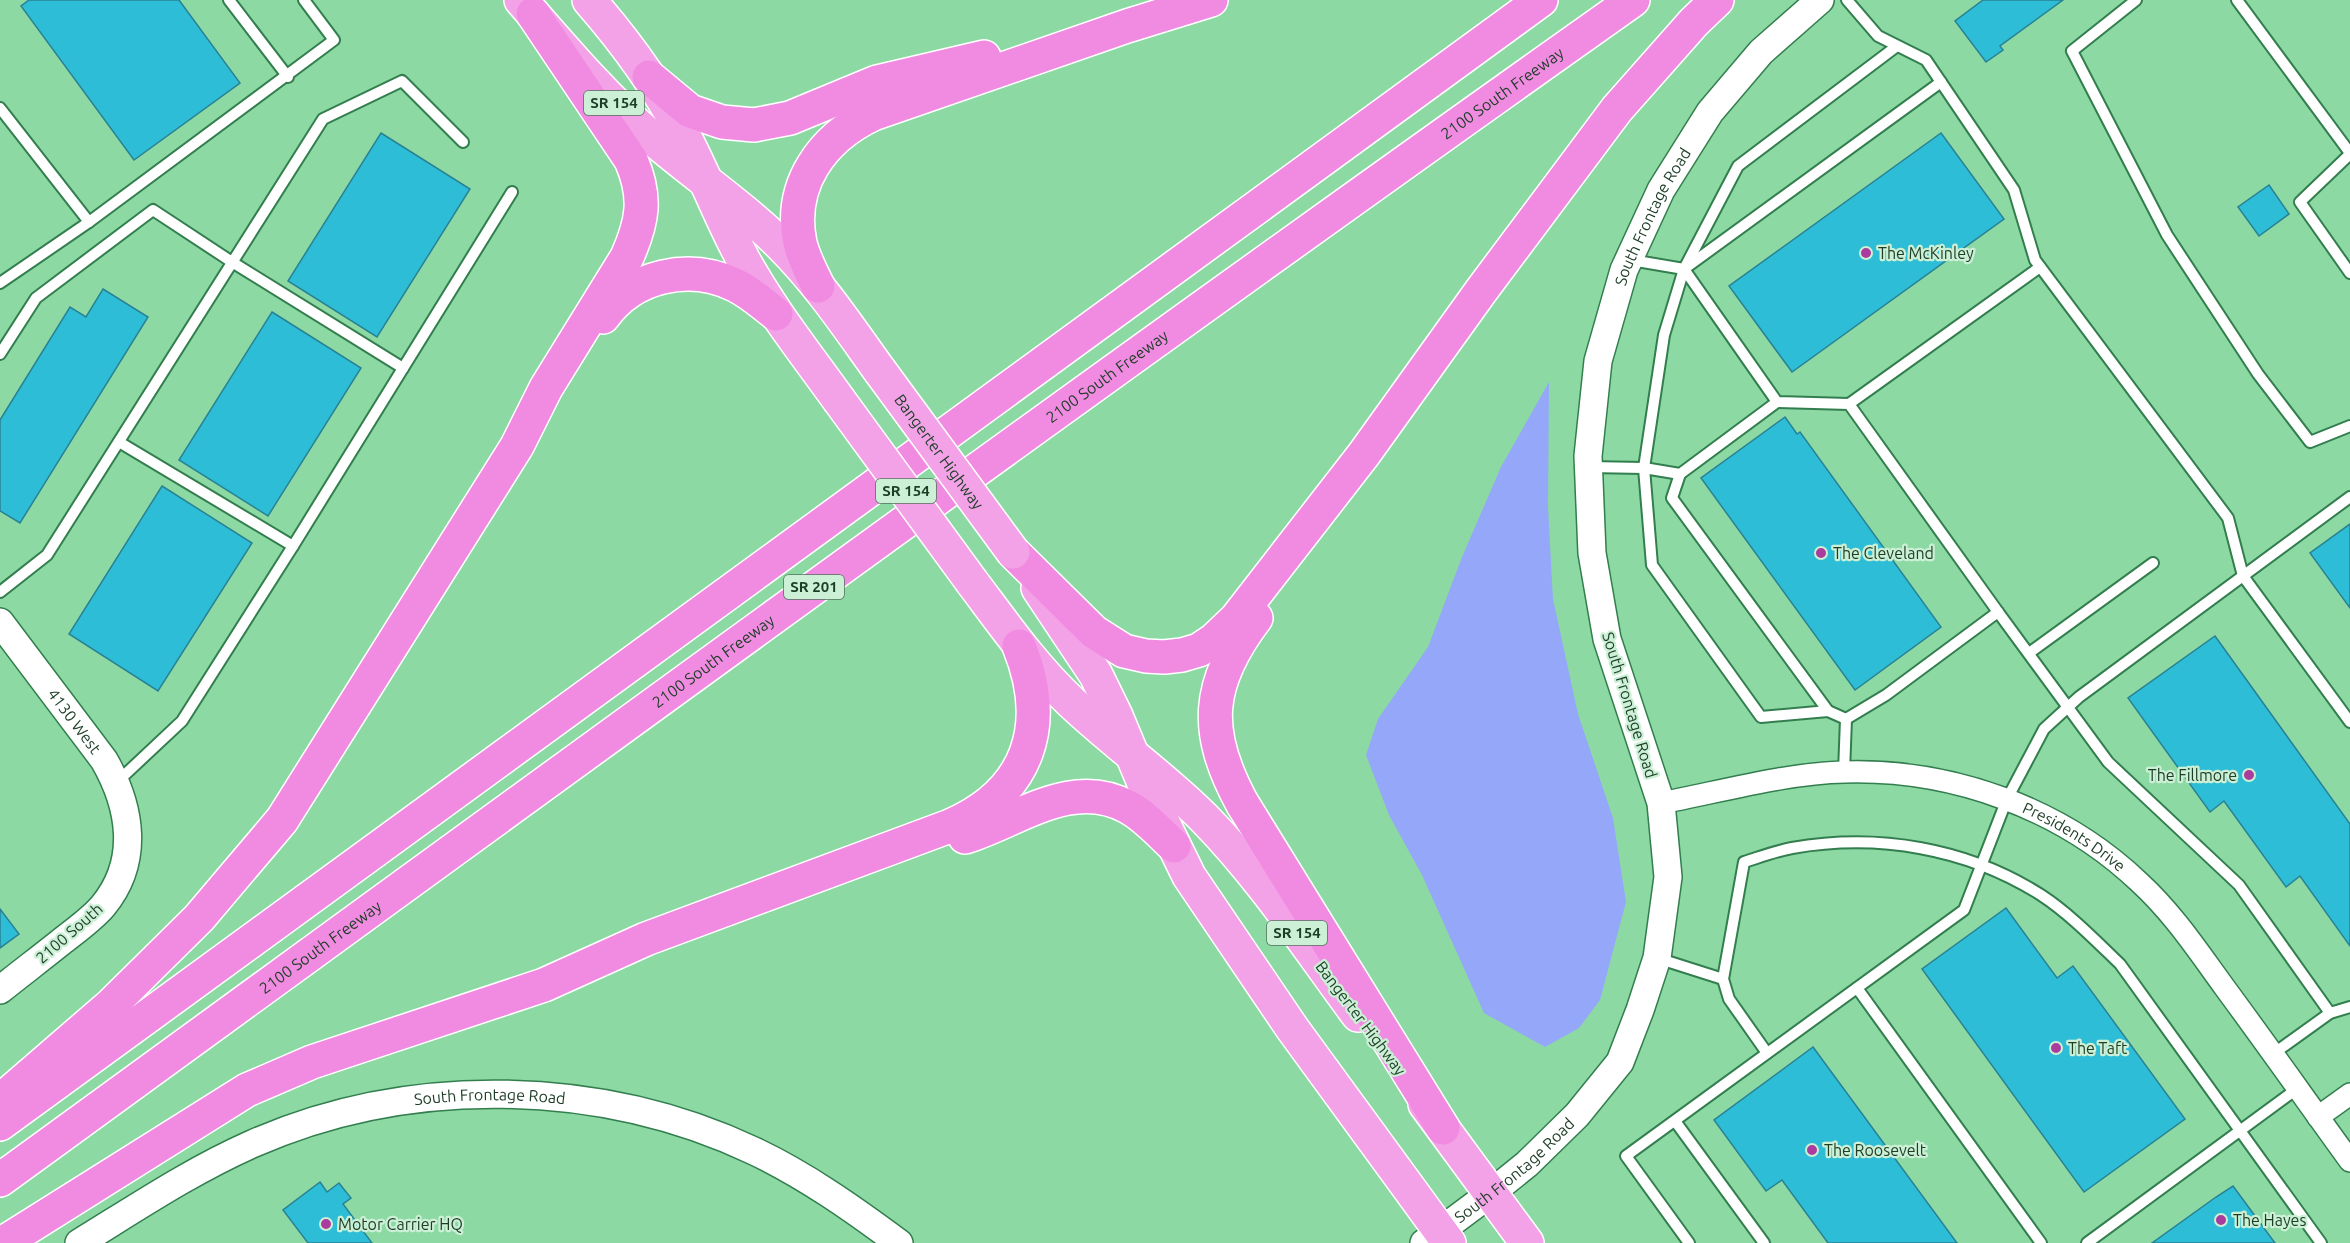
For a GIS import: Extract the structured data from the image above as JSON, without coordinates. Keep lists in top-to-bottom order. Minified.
{"streets":{"highway":["2100 South Freeway","SR 154","Bangerter Highway","SR 201"],"street":["South Frontage Road","4130 West","Presidents Drive","2100 South"]},"crossings":[["South Frontage Road","Bangerter Highway"],["South Frontage Road","Presidents Drive"],["4130 West","2100 South"]],"places":["The McKinley","The Cleveland","The Fillmore","The Taft","The Roosevelt","The Hayes","Motor Carrier HQ"]}
